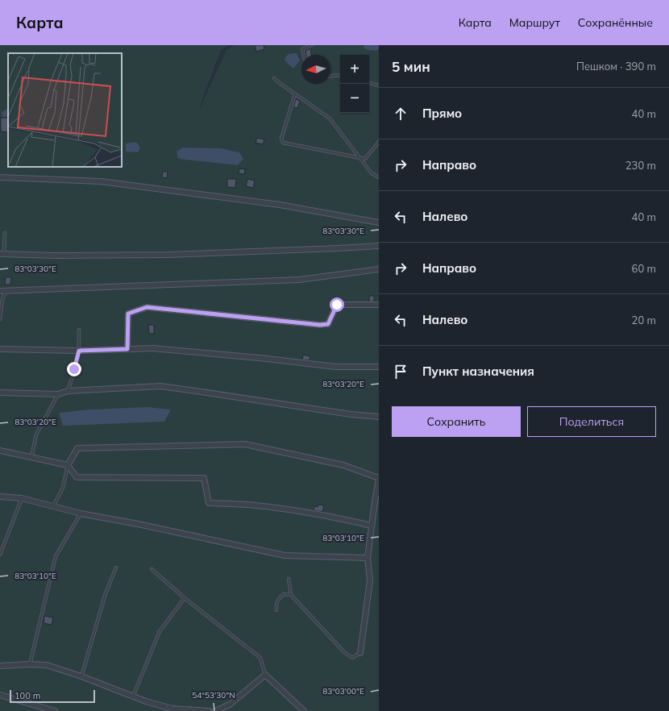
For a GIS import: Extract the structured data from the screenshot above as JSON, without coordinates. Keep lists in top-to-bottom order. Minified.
{"scale_bar":"100 m","north":"left","page":{"header":"Карта","nav":["Карта","Маршрут","Сохранённые"],"heading":["5 мин","Пешком · 390 m"],"map_buttons":["+","−"],"list":[["Прямо","40 m"],["Направо","230 m"],["Налево","40 m"],["Направо","60 m"],["Налево","20 m"],"Пункт назначения"],"buttons":["Сохранить","Поделиться"],"scale":"100 m"},"coordinates":["83°03'30\"E","83°03'20\"E","83°03'10\"E","83°03'00\"E","54°53'30\"N"]}
